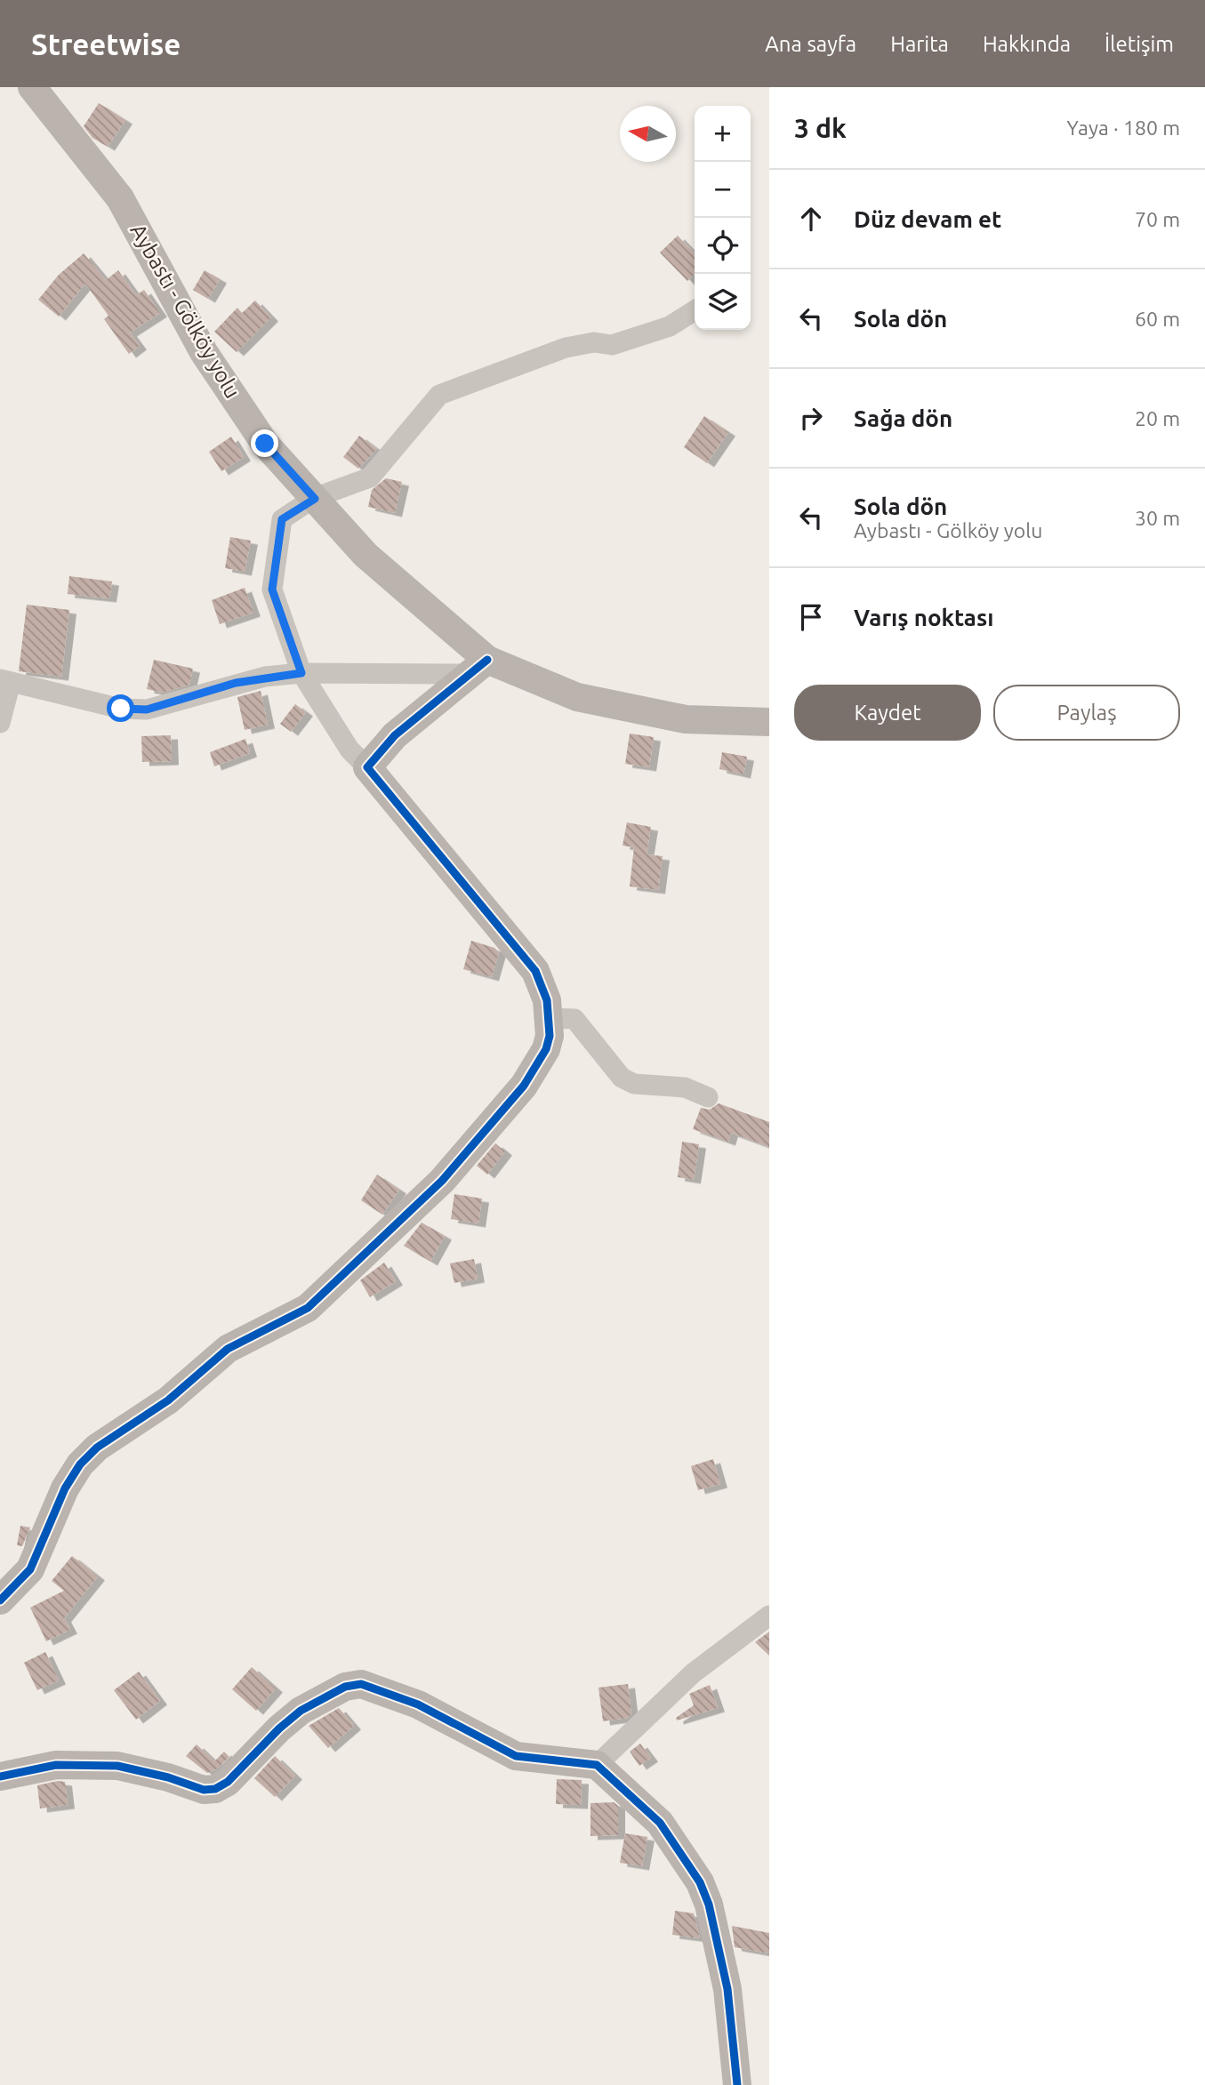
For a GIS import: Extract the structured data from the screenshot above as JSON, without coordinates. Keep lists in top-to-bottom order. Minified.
{"streets":{"street":["Aybastı - Gölköy yolu"]},"north":"left","page":{"header":"Streetwise","nav":["Ana sayfa","Harita","Hakkında","İletişim"],"heading":["3 dk","Yaya · 180 m"],"map_buttons":["+","−"],"list":[["Düz devam et","70 m"],["Sola dön","60 m"],["Sağa dön","20 m"],["Sola dön","Aybastı - Gölköy yolu","30 m"],"Varış noktası"],"buttons":["Kaydet","Paylaş"]}}
